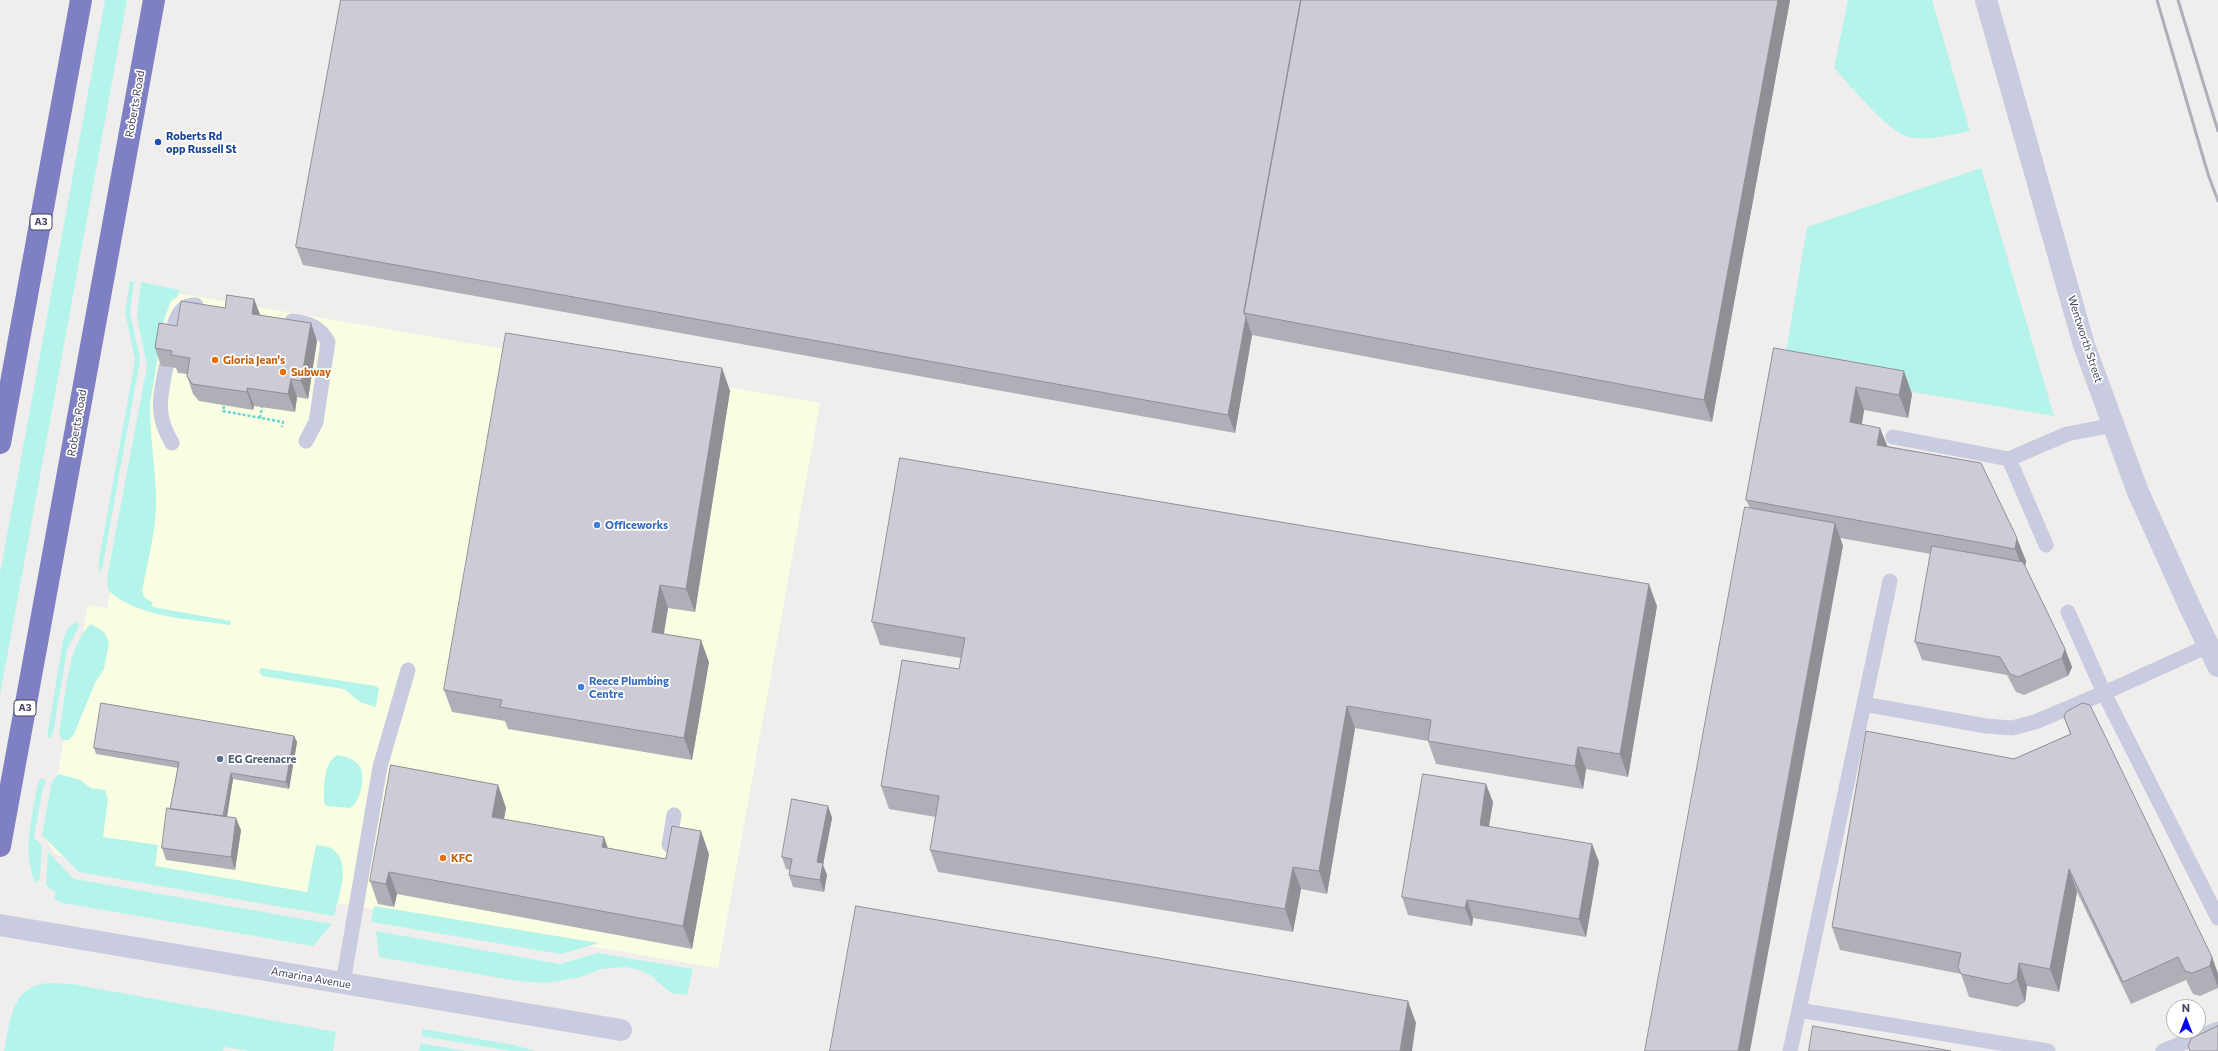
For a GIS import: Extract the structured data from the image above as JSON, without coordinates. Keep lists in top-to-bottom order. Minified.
{"streets":{"highway":["Roberts Road","A3"],"street":["Wentworth Street","Amarina Avenue"]},"places":["Roberts Rd opp Russell St","Gloria Jean's","Subway","Officeworks","Reece Plumbing Centre","EG Greenacre","KFC"],"north":"top"}
